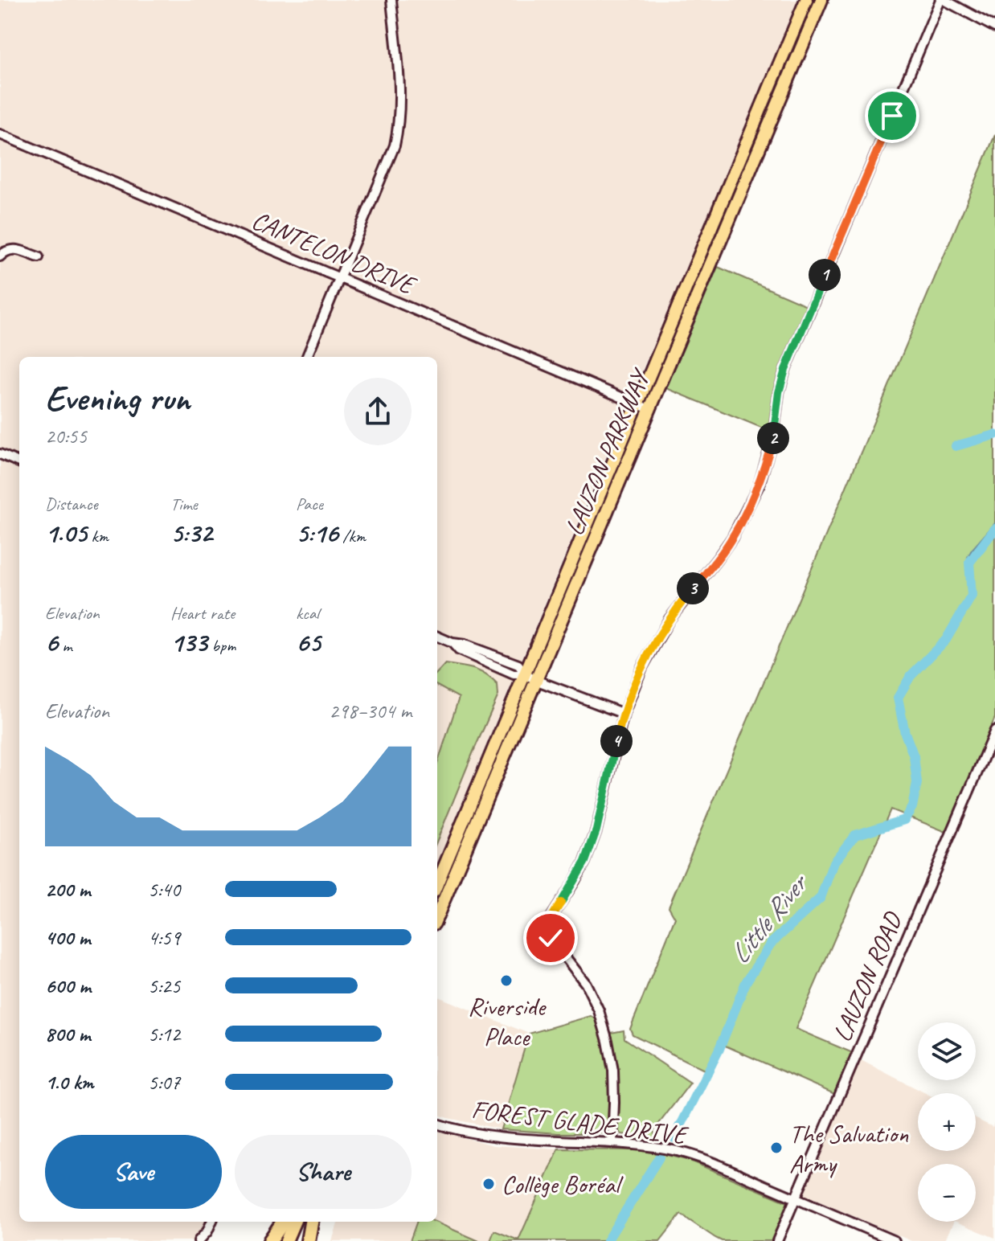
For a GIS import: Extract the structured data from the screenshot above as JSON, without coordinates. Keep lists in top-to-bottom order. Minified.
{"streets":{"main road":["LAUZON PARKWAY"],"street":["CANTELON DRIVE","LAUZON ROAD","FOREST GLADE DRIVE"]},"crossings":[["CANTELON DRIVE","LAUZON PARKWAY"],["LAUZON ROAD","FOREST GLADE DRIVE"]],"water":["Little River"],"places":["Riverside Place","The Salvation Army","Collège Boréal"],"page":{"pins":["1","2","3","4"],"heading":["Evening run","20:55"],"stats":[["Distance","1.05 km"],["Time","5:32"],["Pace","5:16 /km"],["Elevation","6 m"],["Heart rate","133 bpm"],["kcal","65"]],"chart":["Elevation","298–304 m"],"list":[{"name":"200 m","note":"5:40"},{"name":"400 m","note":"4:59"},{"name":"600 m","note":"5:25"},{"name":"800 m","note":"5:12"},{"name":"1.0 km","note":"5:07"}],"map_buttons":["+","−"],"buttons":["Save","Share"]}}
